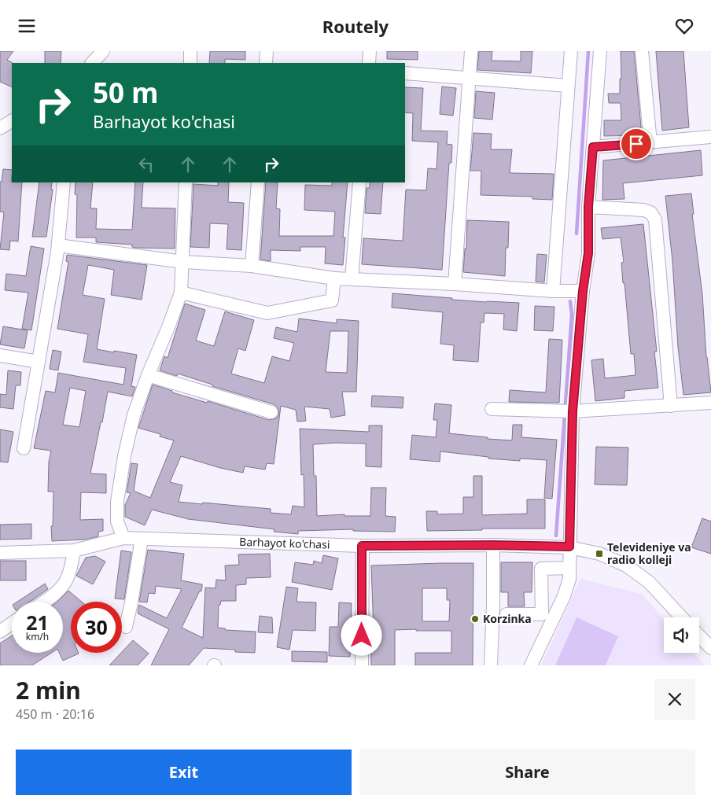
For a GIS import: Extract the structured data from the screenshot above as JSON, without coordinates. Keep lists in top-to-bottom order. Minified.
{"streets":{"street":["Barhayot ko'chasi"]},"places":{"transit":["Televideniye va radio kolleji"],"other":["Korzinka"]},"page":{"header":"Routely","turn":["50 m","Barhayot ko'chasi"],"speed":"21 km/h","limit":"30","heading":["2 min","450 m · 20:16"],"buttons":["Exit","Share"]}}
